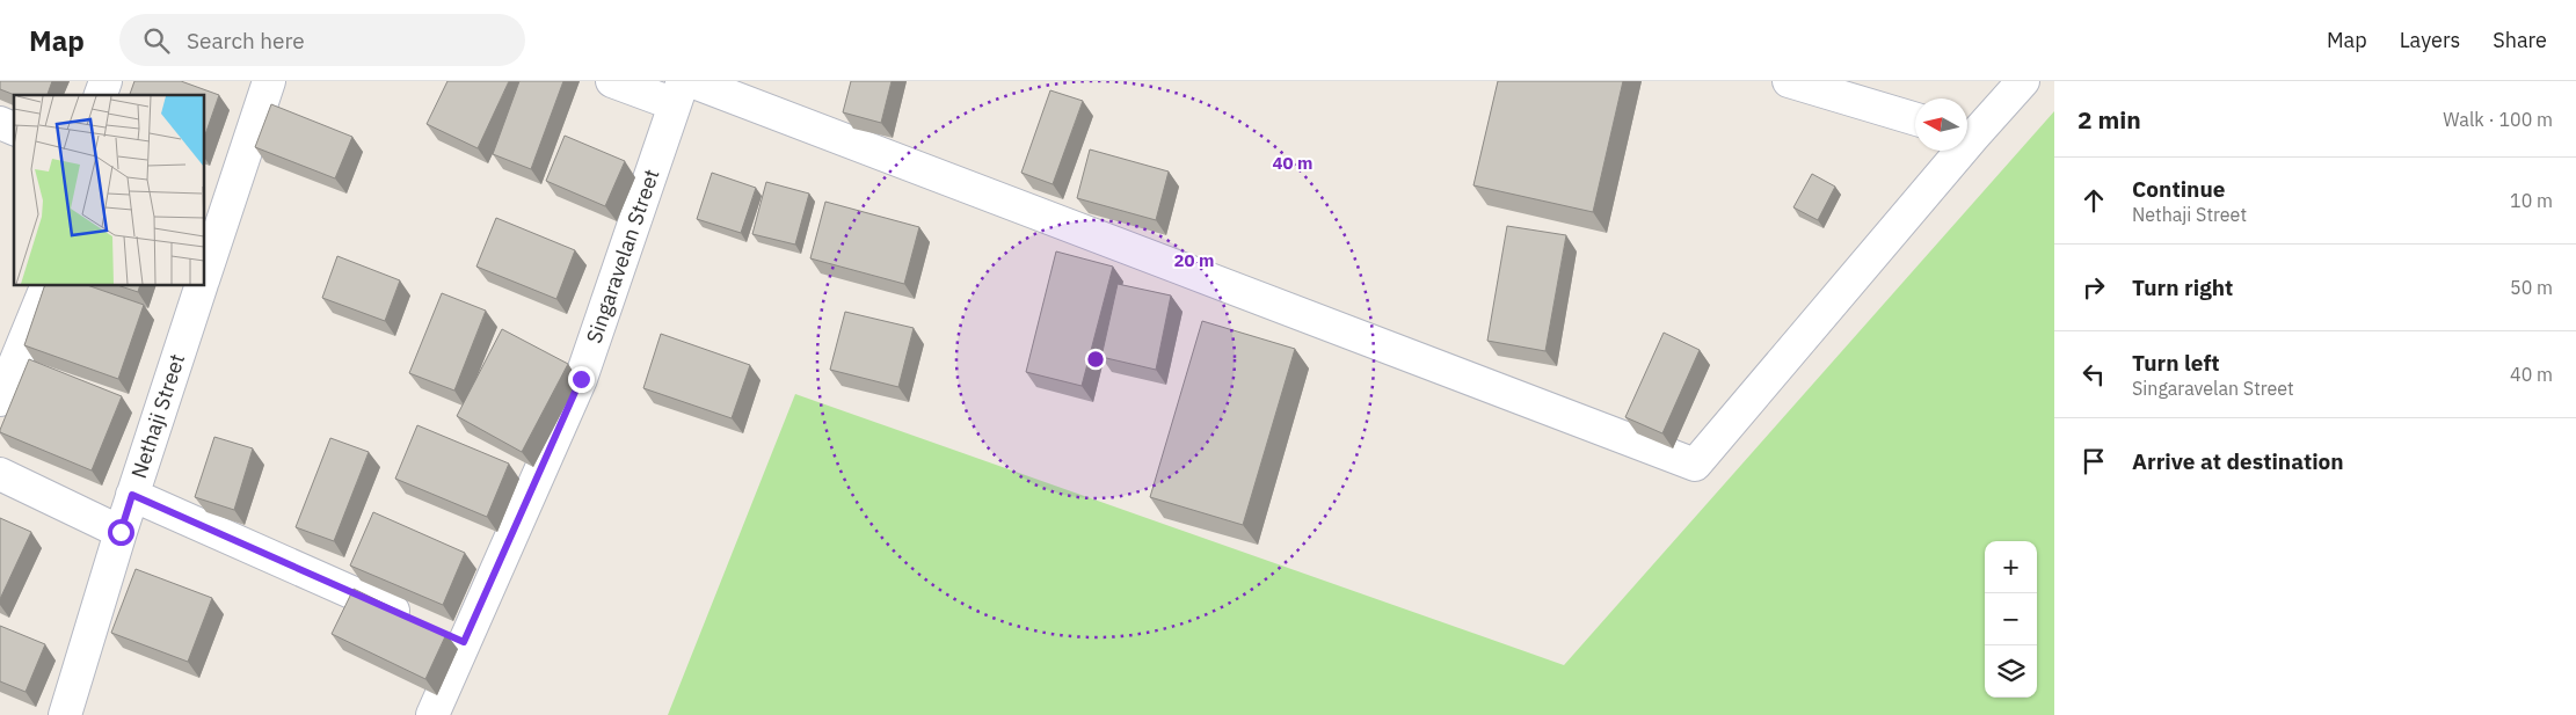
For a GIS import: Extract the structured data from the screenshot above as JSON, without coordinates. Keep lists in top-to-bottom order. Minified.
{"streets":{"street":["Singaravelan Street","Nethaji Street"]},"north":"left","page":{"header":"Map","search":"Search here","nav":["Map","Layers","Share"],"heading":["2 min","Walk · 100 m"],"list":[["Continue","Nethaji Street","10 m"],["Turn right","50 m"],["Turn left","Singaravelan Street","40 m"],"Arrive at destination"],"map_buttons":["+","−"]},"rings":["40 m","20 m"]}
